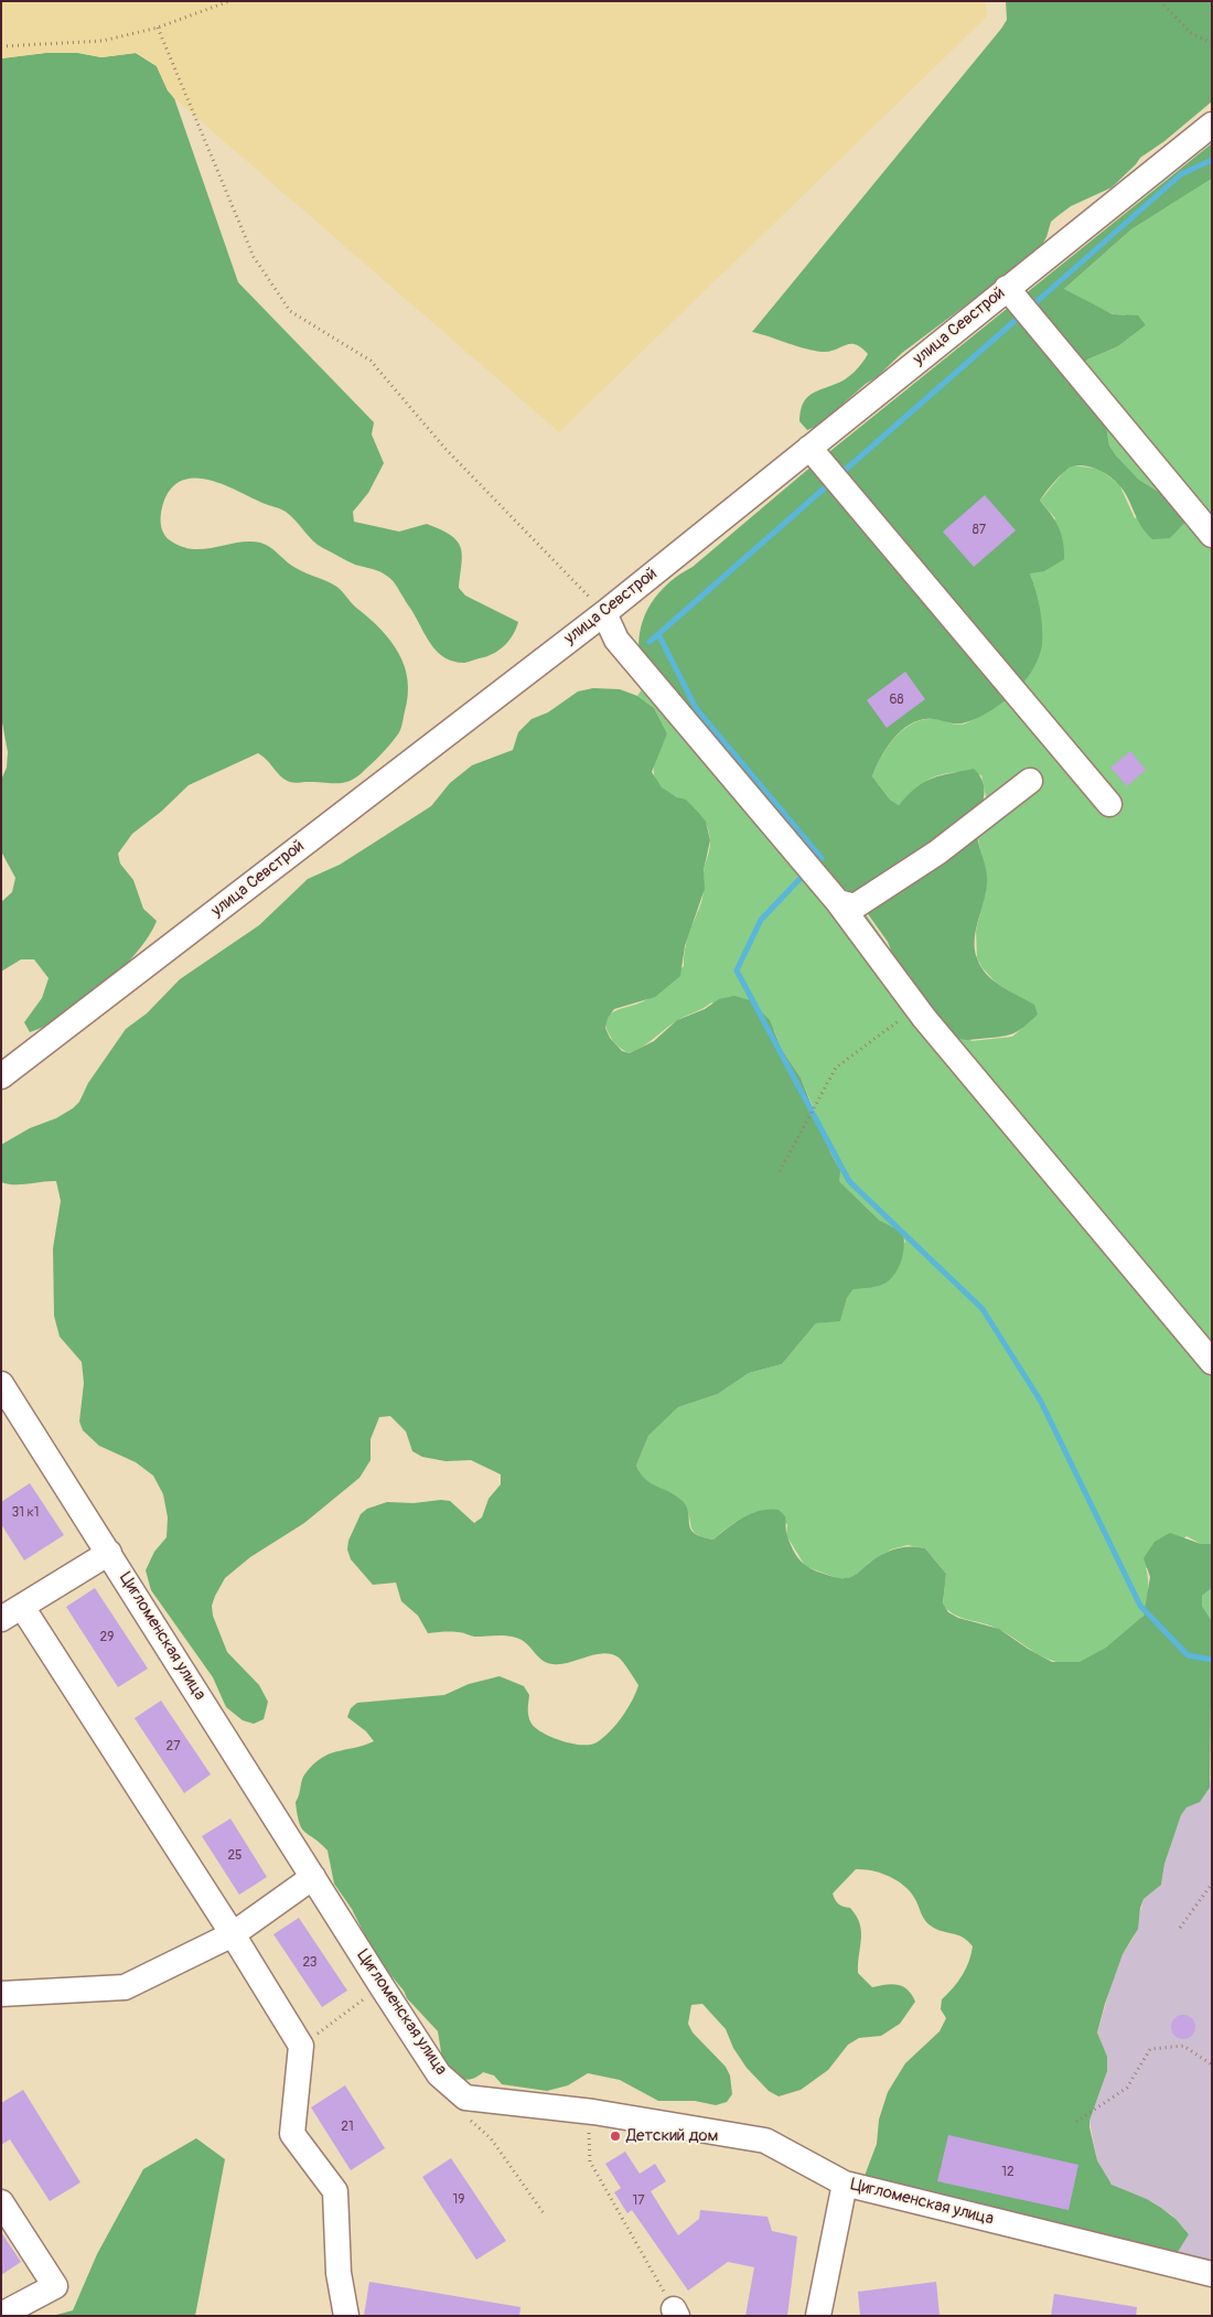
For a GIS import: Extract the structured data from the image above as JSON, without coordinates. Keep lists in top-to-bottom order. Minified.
{"streets":{"street":["улица Севстрой","Цигломенская улица"]},"places":["Детский дом"],"house_numbers":["87","68","31 к1","29","27","25","23","21","12","19","17"]}
